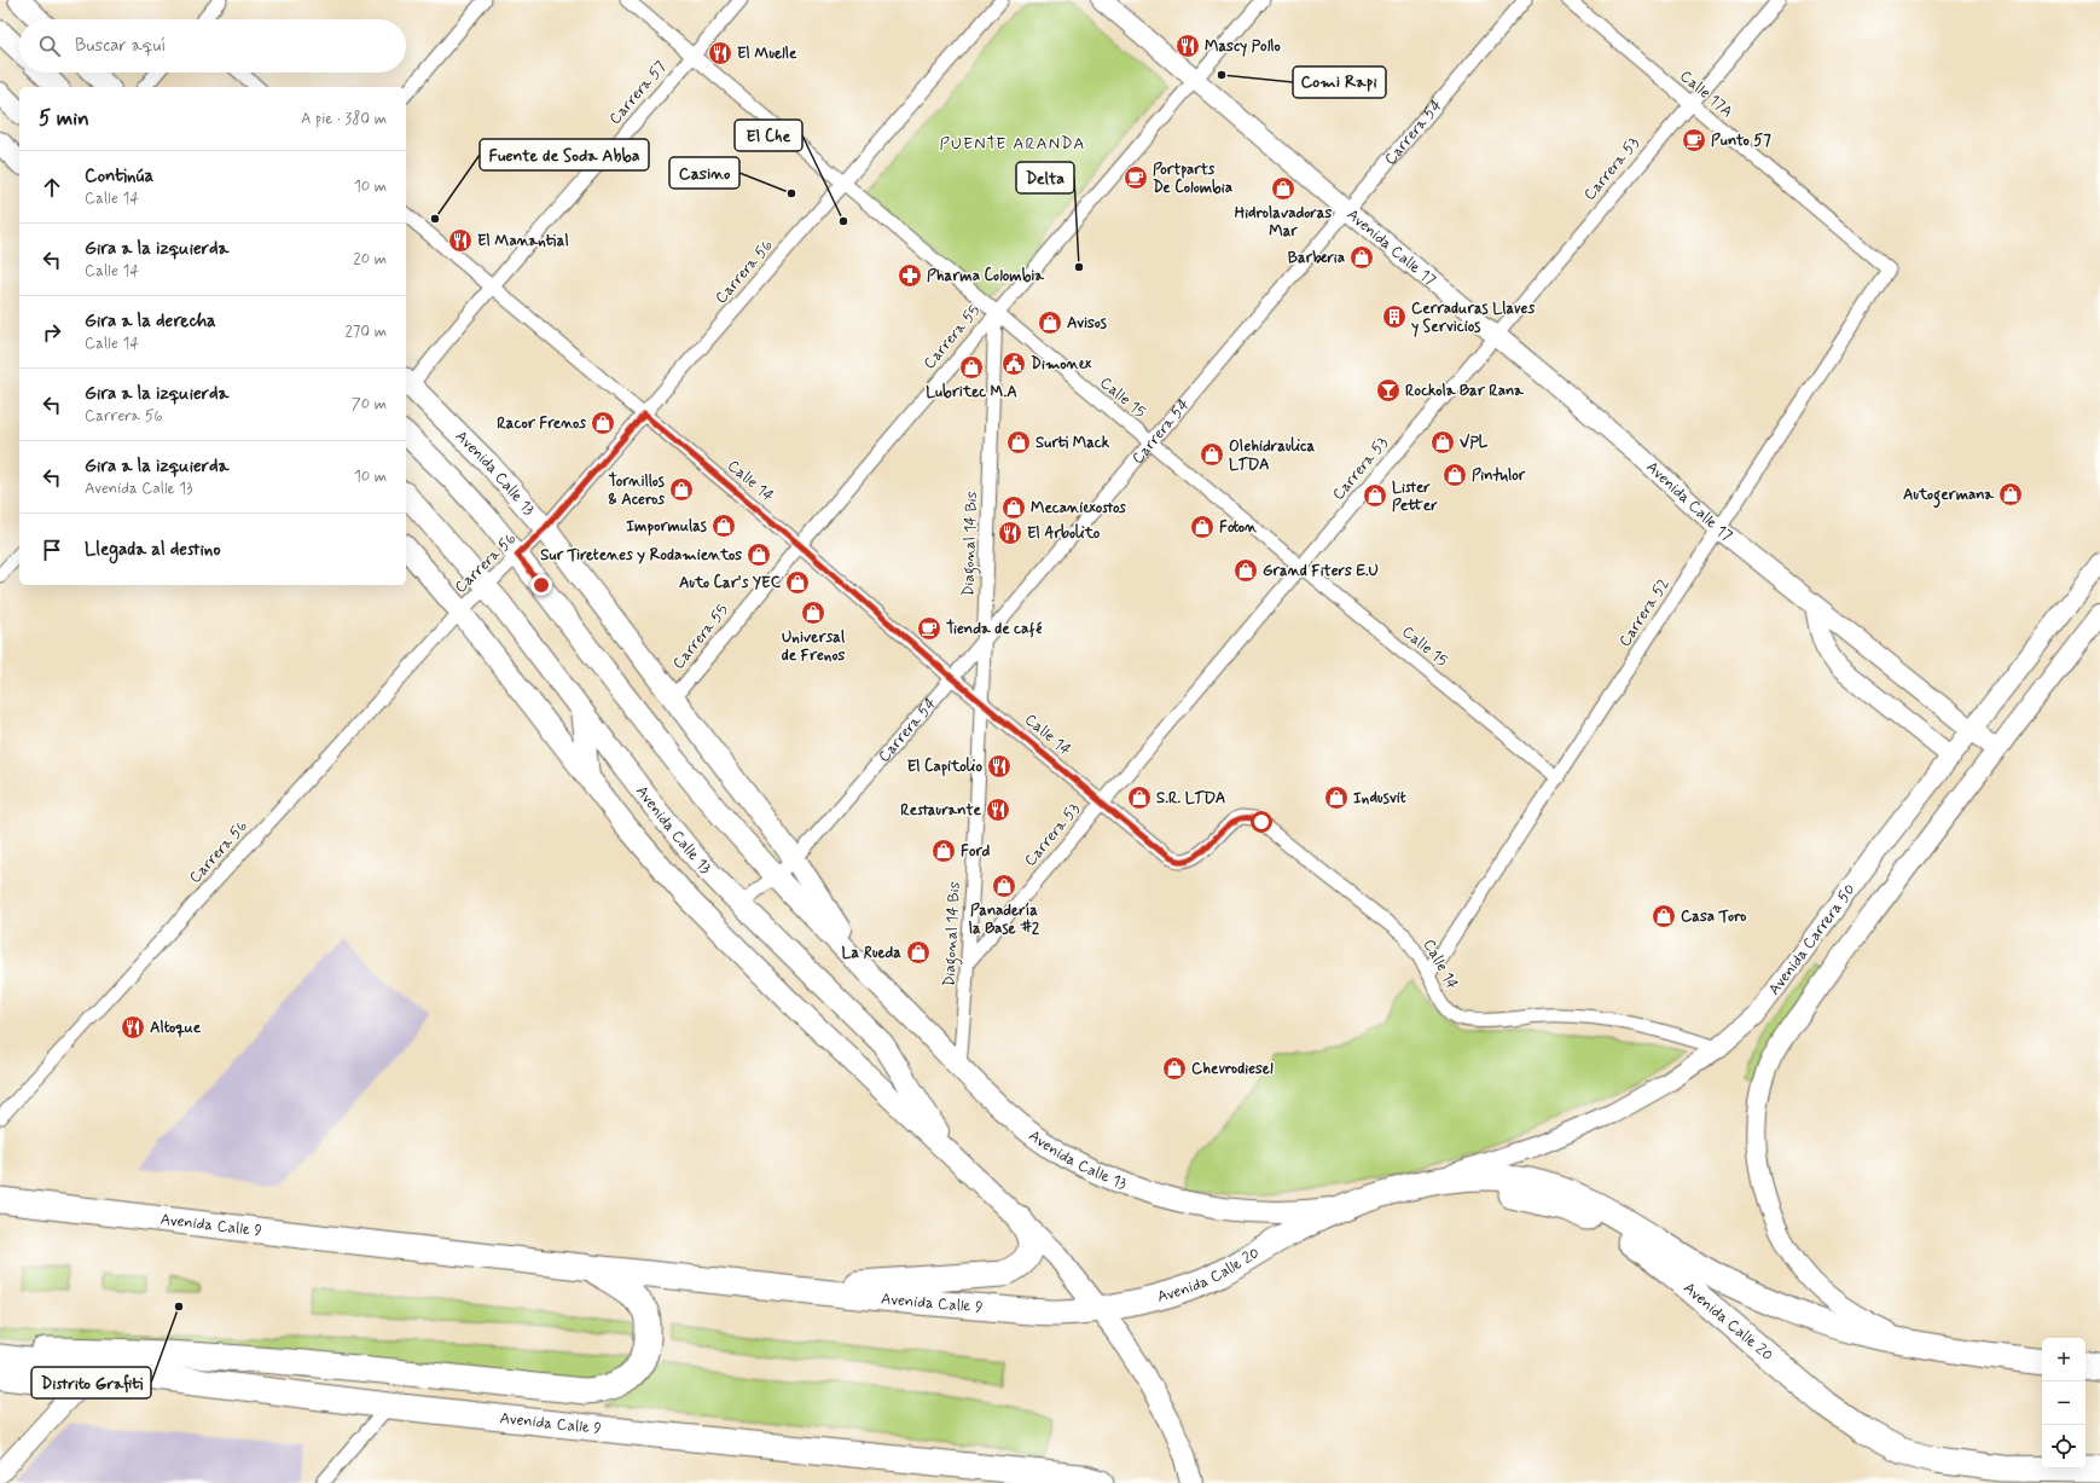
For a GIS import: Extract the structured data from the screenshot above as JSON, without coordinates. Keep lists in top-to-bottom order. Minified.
{"streets":{"highway":["Avenida Calle 9","Avenida Calle 20"],"main road":["Avenida Calle 17","Avenida Calle 13","Avenida Carrera 50"],"street":["Carrera 57","Calle 17A","Carrera 54","Carrera 53","Carrera 56","Carrera 55","Calle 15","Calle 14","Diagonal 14 Bis","Carrera 52"]},"crossings":[["Carrera 57","Calle 15"],["Carrera 57","Avenida Calle 13"],["Carrera 57","Calle 14"],["Calle 17A","Carrera 53"],["Calle 17A","Carrera 52"],["Carrera 54","Avenida Calle 17"],["Carrera 54","Calle 15"],["Carrera 54","Avenida Calle 13"],["Carrera 54","Calle 14"],["Carrera 54","Diagonal 14 Bis"],["Carrera 53","Avenida Calle 17"],["Carrera 53","Calle 15"],["Carrera 53","Calle 14"],["Carrera 53","Diagonal 14 Bis"],["Avenida Calle 17","Carrera 55"],["Avenida Calle 17","Carrera 52"],["Avenida Calle 17","Avenida Carrera 50"],["Avenida Calle 17","Avenida Calle 20"],["Carrera 56","Calle 15"],["Carrera 56","Avenida Calle 13"],["Carrera 56","Calle 14"],["Carrera 55","Calle 15"],["Carrera 55","Avenida Calle 13"],["Carrera 55","Calle 14"],["Carrera 55","Diagonal 14 Bis"],["Calle 15","Diagonal 14 Bis"],["Calle 15","Carrera 52"],["Avenida Calle 13","Diagonal 14 Bis"],["Avenida Calle 13","Avenida Calle 20"],["Calle 14","Diagonal 14 Bis"],["Calle 14","Carrera 52"],["Calle 14","Avenida Carrera 50"],["Avenida Carrera 50","Avenida Calle 20"],["Avenida Calle 9","Avenida Calle 20"]],"districts":["PUENTE ARANDA"],"places":{"restaurant":["Mascy Pollo","El Muelle","El Manantial","El Arbolito","El Capitolio","Restaurante","Altoque"],"other":["Comi Rapi","Casino","Fuente de Soda Abba","El Che","Delta","Distrito Grafiti"],"cafe":["Punto 57","Portparts De Colombia","Tienda de café"],"shop":["Hidrolavadoras Mar","Barberia","Avisos","Lubritec M.A","Racor Frenos","Surti Mack","VPL","Olehidraulica LTDA","Pintulor","Tornillos & Aceros","Autogermana","Lister Petter","Mecaniexostos","Impormulas","Foton","Sur Tiretenes y Rodamientos","Grand Fiters E.U","Auto Car's YEC","Universal de Frenos","S.R. LTDA","Indusvit","Ford","Panadería la Base #2","Casa Toro","La Rueda","Chevrodiesel"],"pharmacy":["Pharma Colombia"],"building":["Cerraduras Llaves y Servicios"],"public building":["Dimonex"],"bar":["Rockola Bar Rana"]},"page":{"search":"Buscar aquí","heading":["5 min","A pie · 380 m"],"list":[["Continúa","Calle 14","10 m"],["Gira a la izquierda","Calle 14","20 m"],["Gira a la derecha","Calle 14","270 m"],["Gira a la izquierda","Carrera 56","70 m"],["Gira a la izquierda","Avenida Calle 13","10 m"],"Llegada al destino"],"map_buttons":["+","−"]}}
